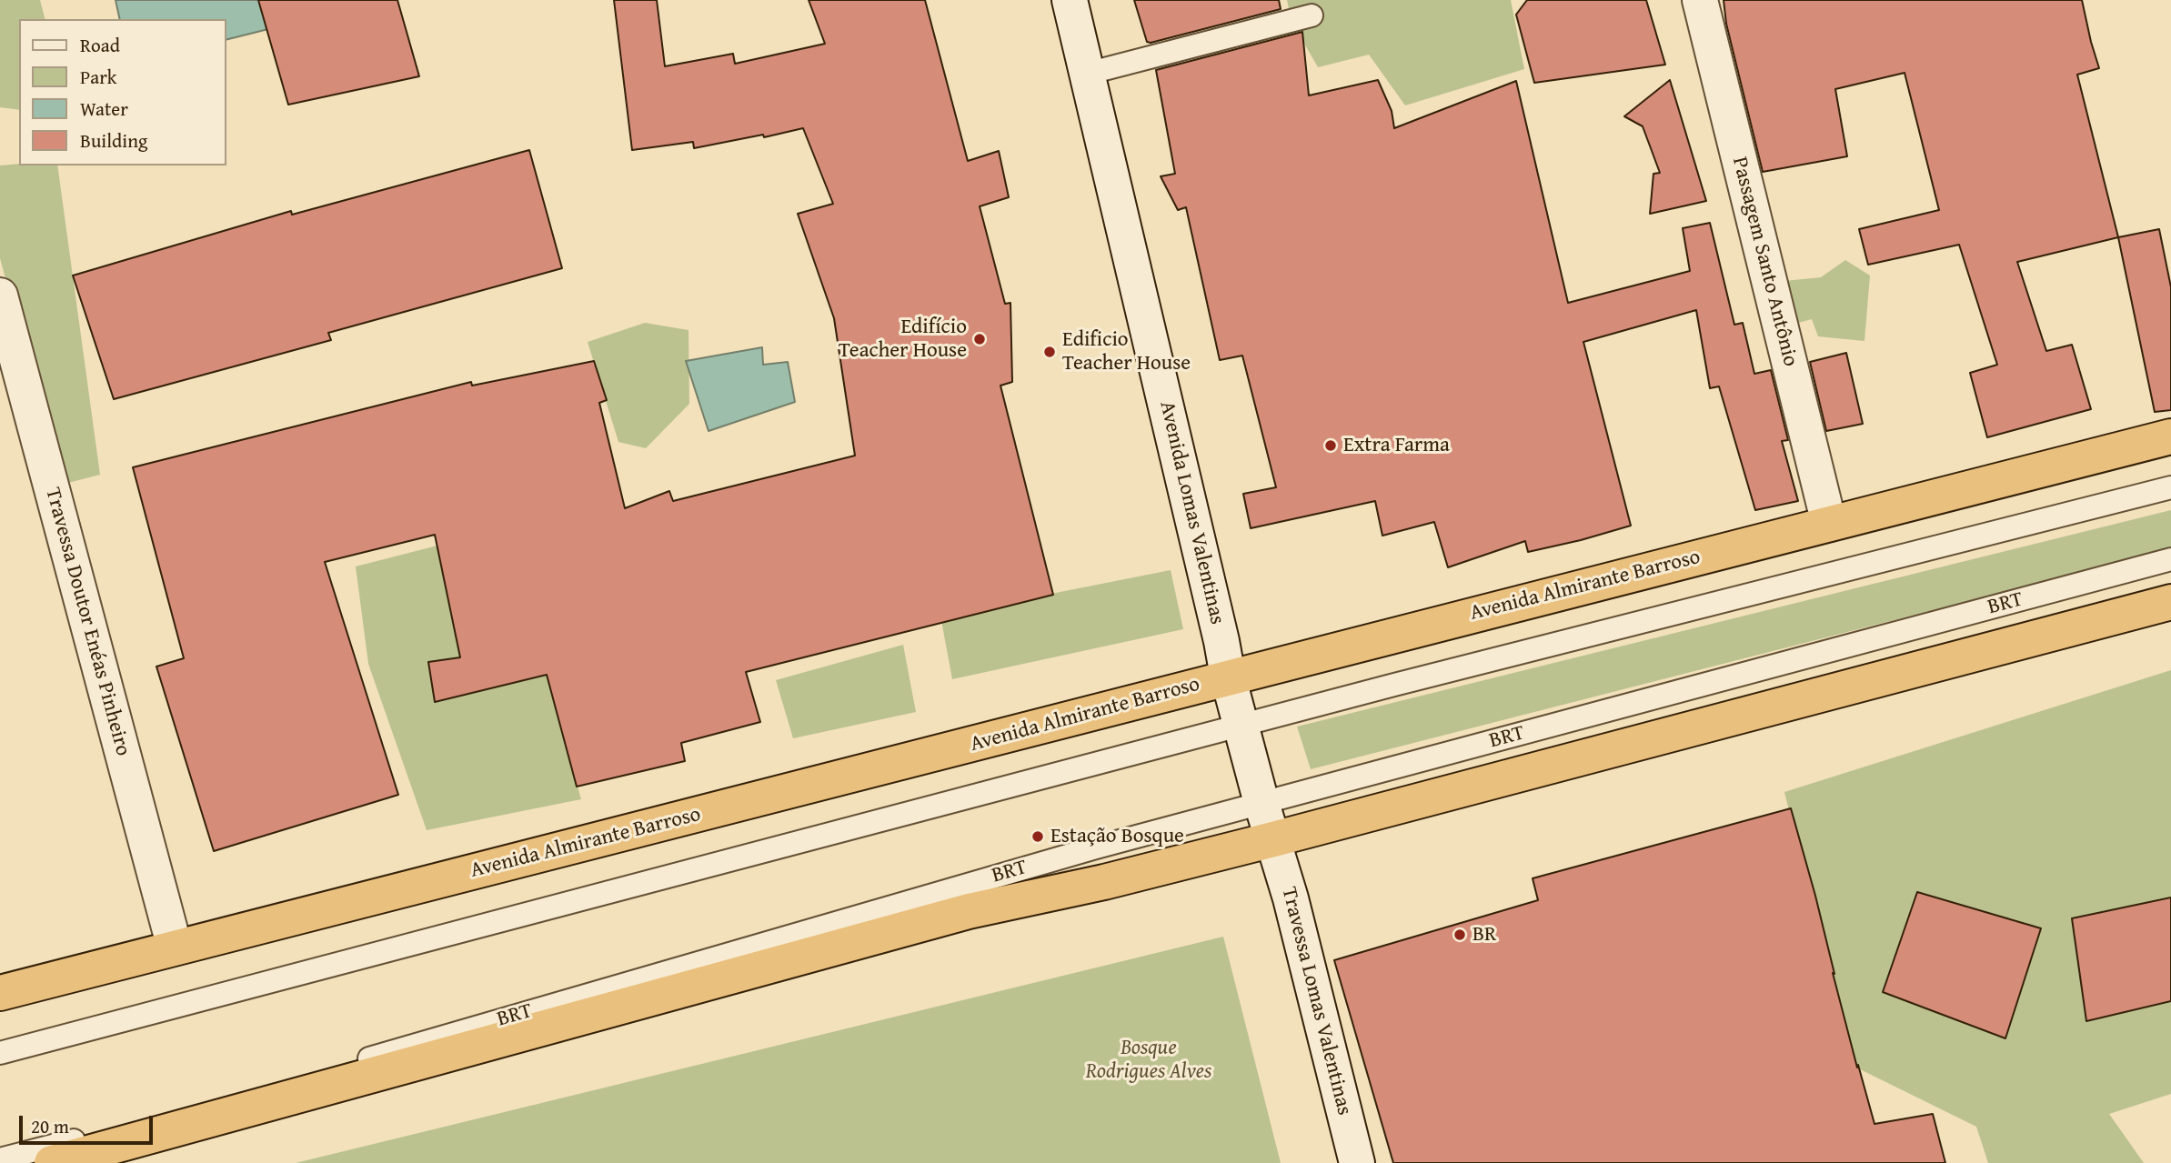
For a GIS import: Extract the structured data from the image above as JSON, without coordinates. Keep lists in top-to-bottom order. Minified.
{"streets":{"highway":["Avenida Almirante Barroso"],"street":["Passagem Santo Antônio","Avenida Lomas Valentinas","Travessa Doutor Enéas Pinheiro","Travessa Lomas Valentinas"],"lane":["BRT"]},"crossings":[["Passagem Santo Antônio","Avenida Almirante Barroso"],["Avenida Lomas Valentinas","Avenida Almirante Barroso"],["Avenida Lomas Valentinas","BRT"],["Avenida Lomas Valentinas","Travessa Lomas Valentinas"],["Avenida Almirante Barroso","Travessa Doutor Enéas Pinheiro"]],"parks":["Bosque Rodrigues Alves"],"places":["Edifício Teacher House","Edificio Teacher House","Extra Farma","Estação Bosque","BR"],"legend":["Road","Park","Water","Building"],"scale_bar":"20 m"}
